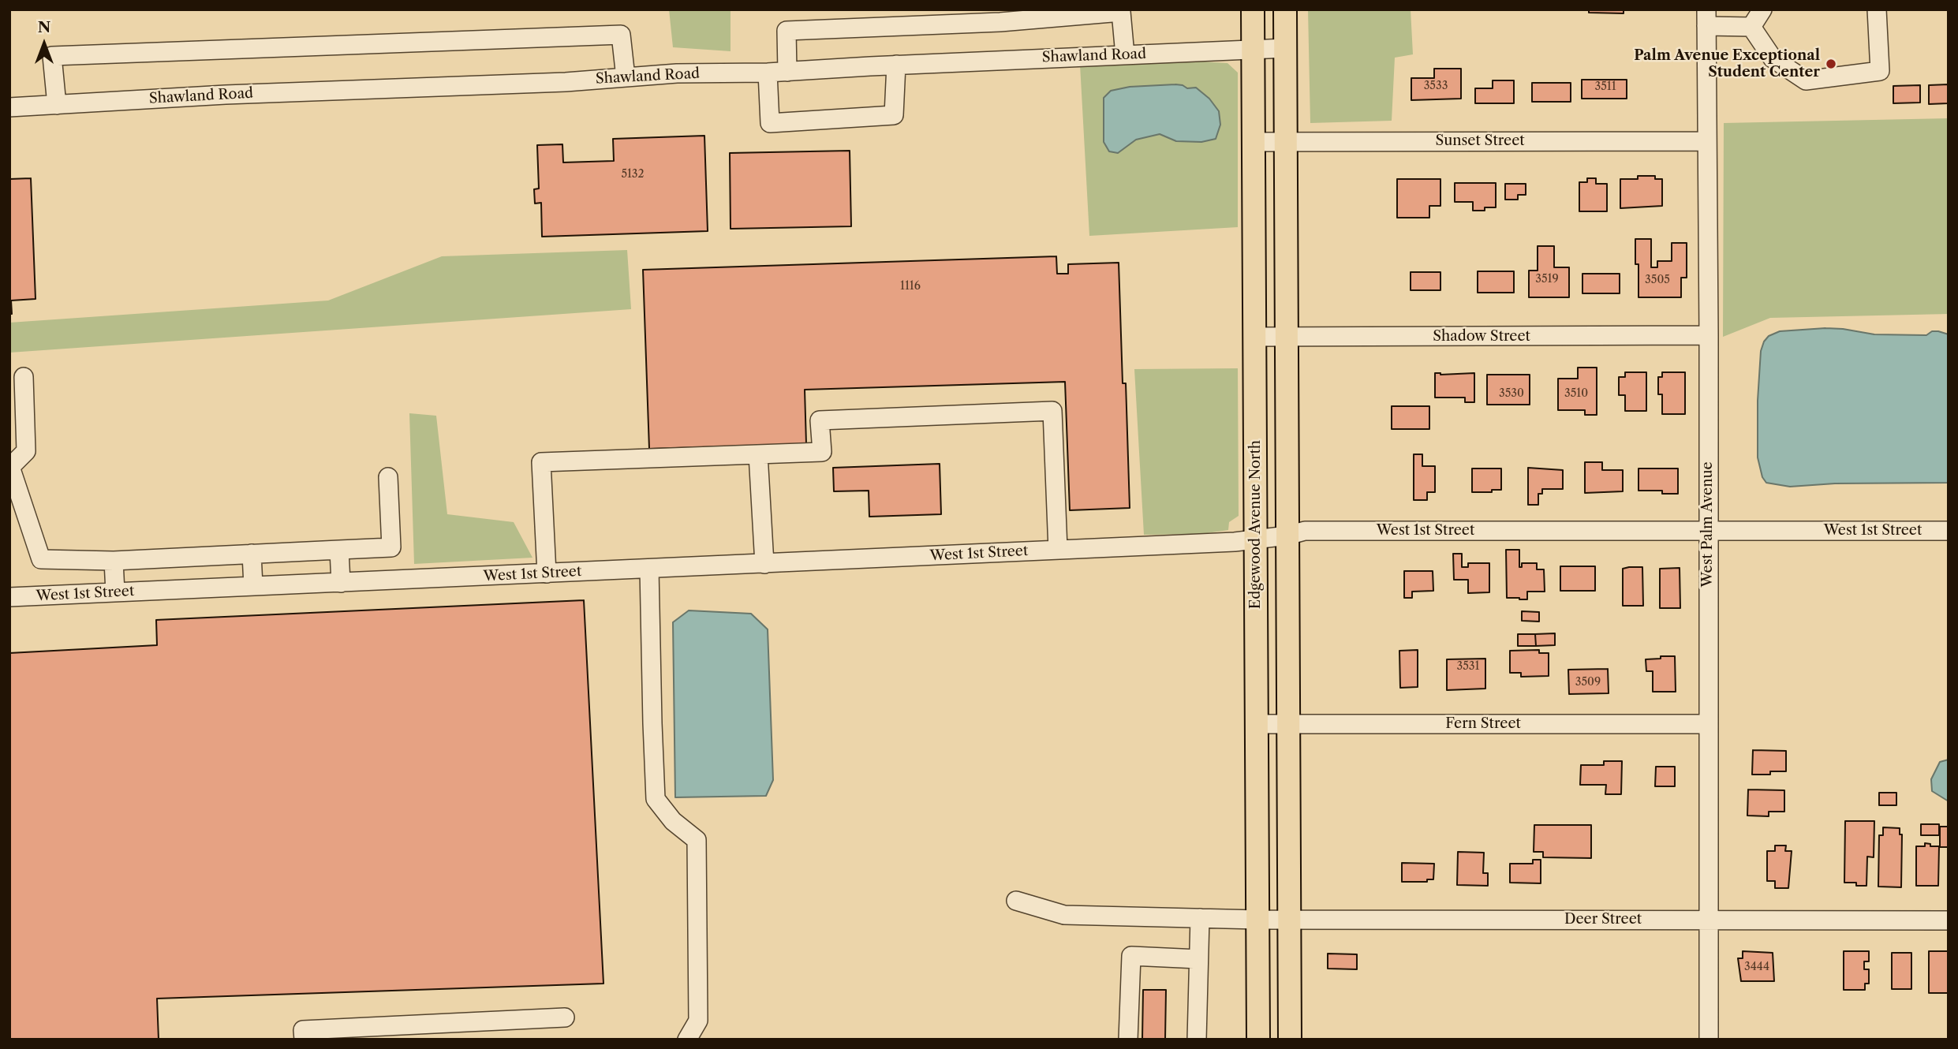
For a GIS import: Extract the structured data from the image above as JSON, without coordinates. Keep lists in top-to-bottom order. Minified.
{"streets":{"main road":["Edgewood Avenue North"],"street":["Shawland Road","Sunset Street","Shadow Street","West Palm Avenue","West 1st Street","Fern Street","Deer Street"]},"crossings":[["Shawland Road","Edgewood Avenue North"],["Sunset Street","Edgewood Avenue North"],["Sunset Street","West Palm Avenue"],["Shadow Street","Edgewood Avenue North"],["Shadow Street","West Palm Avenue"],["Edgewood Avenue North","West 1st Street"],["Edgewood Avenue North","Fern Street"],["Edgewood Avenue North","Deer Street"],["West Palm Avenue","West 1st Street"],["West Palm Avenue","Fern Street"],["West Palm Avenue","Deer Street"]],"places":["Palm Avenue Exceptional Student Center"],"house_numbers":["3533","3511","5132","3519","3505","1116","3530","3510","3531","3509","3444"],"north":"top"}
